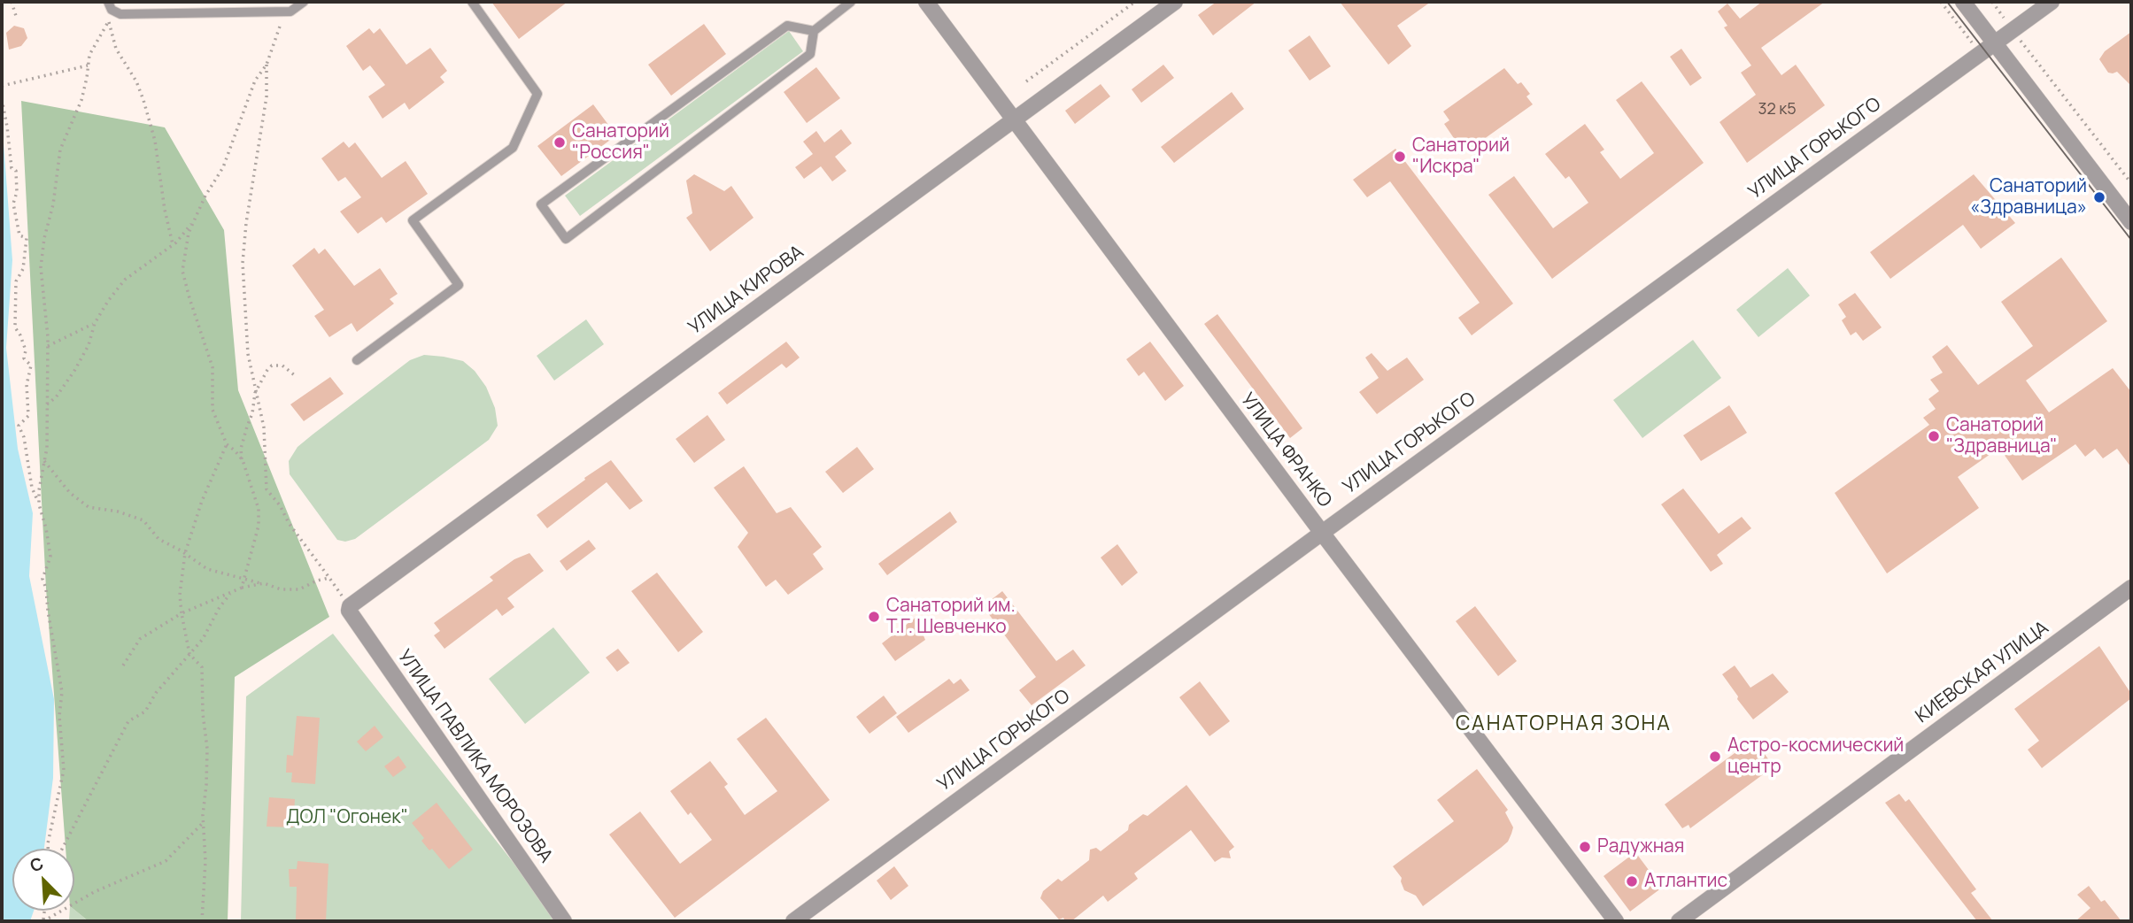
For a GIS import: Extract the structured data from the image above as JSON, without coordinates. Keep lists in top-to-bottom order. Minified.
{"streets":{"street":["УЛИЦА ГОРЬКОГО","УЛИЦА КИРОВА","УЛИЦА ФРАНКО","КИЕВСКАЯ УЛИЦА","УЛИЦА ПАВЛИКА МОРОЗОВА"]},"crossings":[["УЛИЦА ГОРЬКОГО","УЛИЦА ФРАНКО"],["УЛИЦА КИРОВА","УЛИЦА ФРАНКО"],["УЛИЦА КИРОВА","УЛИЦА ПАВЛИКА МОРОЗОВА"]],"districts":["САНАТОРНАЯ ЗОНА"],"parks":["ДОЛ \"Огонек\""],"places":["Санаторий \"Россия\"","Санаторий \"Искра\"","Санаторий «Здравница»","Санаторий \"Здравница\"","Санаторий им. Т.Г. Шевченко","Астро-космический центр","Радужная","Атлантис"],"house_numbers":["32 к5"],"north":"top left"}
